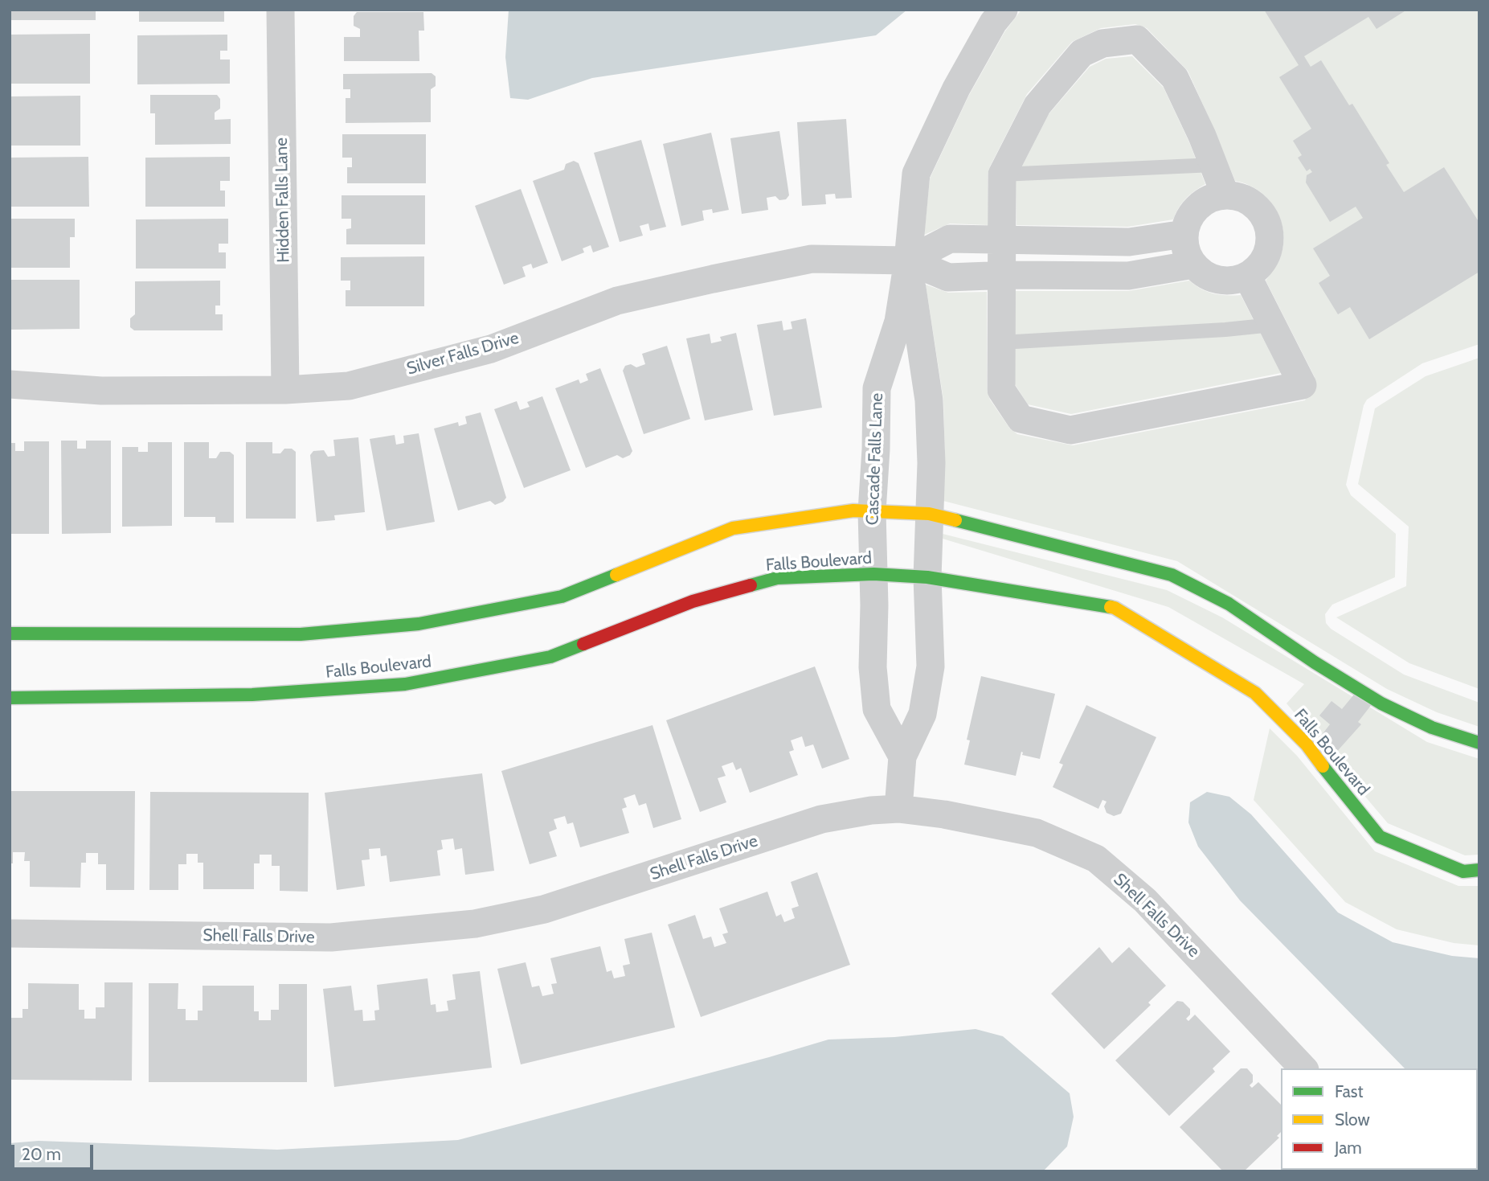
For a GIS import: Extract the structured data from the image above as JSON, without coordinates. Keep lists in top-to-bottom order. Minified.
{"streets":{"street":["Hidden Falls Lane","Silver Falls Drive","Cascade Falls Lane","Falls Boulevard","Shell Falls Drive"]},"crossings":[["Hidden Falls Lane","Silver Falls Drive"],["Silver Falls Drive","Cascade Falls Lane"],["Cascade Falls Lane","Falls Boulevard"],["Cascade Falls Lane","Shell Falls Drive"]],"legend":["Fast","Slow","Jam"],"scale_bar":"20 m"}
